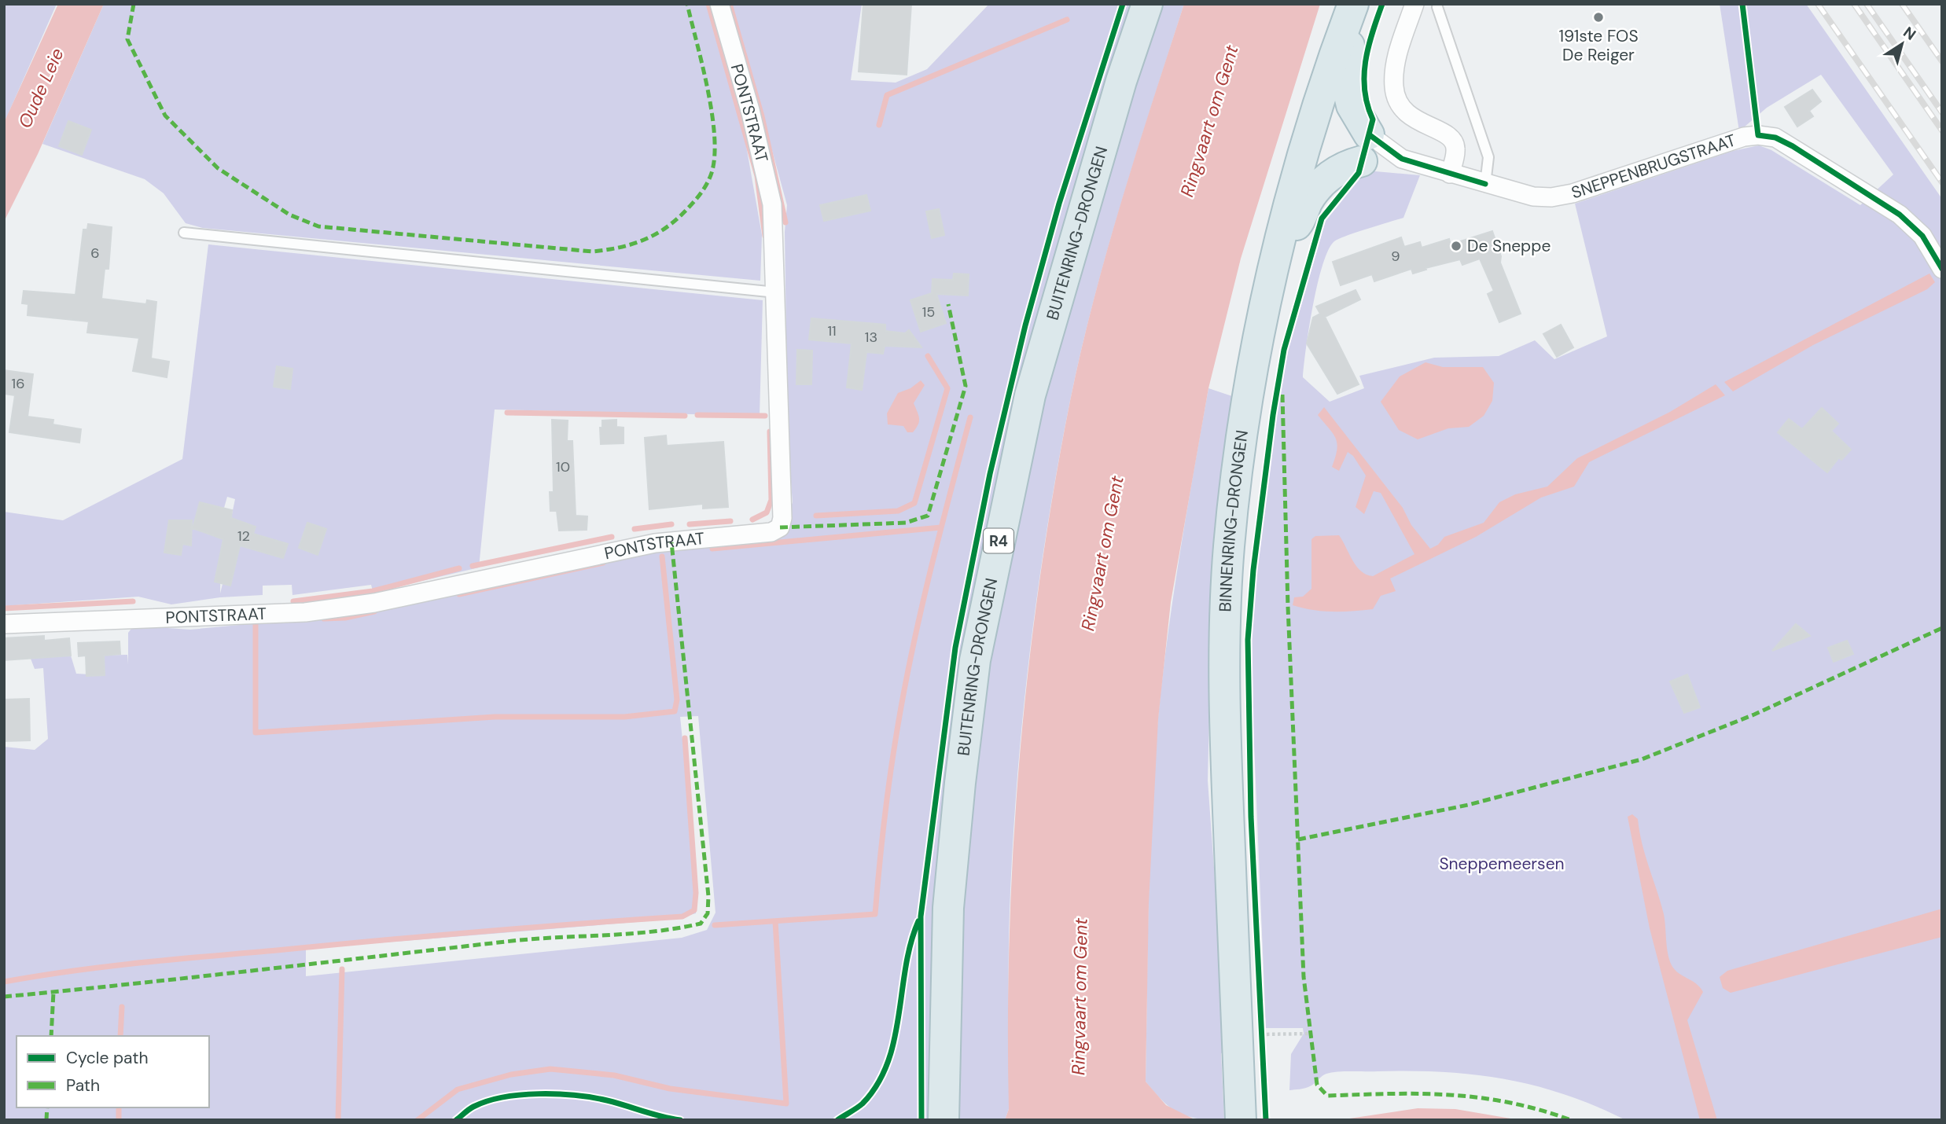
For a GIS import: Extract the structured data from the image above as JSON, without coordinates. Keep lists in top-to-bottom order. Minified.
{"streets":{"highway":["BUITENRING-DRONGEN","BINNENRING-DRONGEN","R4"],"street":["PONTSTRAAT","SNEPPENBRUGSTRAAT"]},"water":["Oude Leie","Ringvaart om Gent"],"parks":["Sneppemeersen"],"places":["191ste FOS De Reiger","De Sneppe"],"house_numbers":["6","9","15","11","13","16","10","12"],"legend":["Cycle path","Path"],"north":"top right"}
